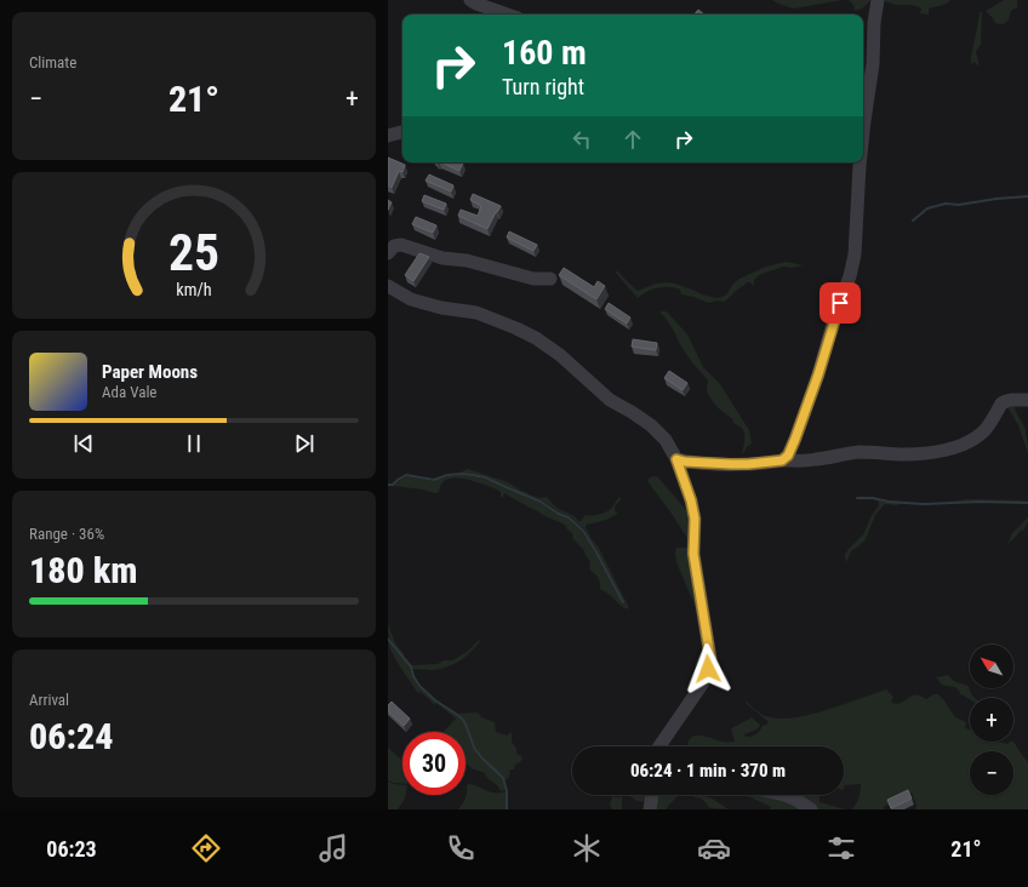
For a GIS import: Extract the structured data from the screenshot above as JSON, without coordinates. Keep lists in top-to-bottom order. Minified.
{"north":"top left","page":{"tile":["Climate",["Range · 36%","180 km"],["Arrival","06:24"]],"turn":["160 m","Turn right"],"heat":["−","21°","+"],"song":["Paper Moons","Ada Vale"],"map_buttons":["+","−"],"limit":"30","trip":"06:24 · 1 min · 370 m","tabs":["06:23","21°"],"gauge":["25","km/h"]}}
